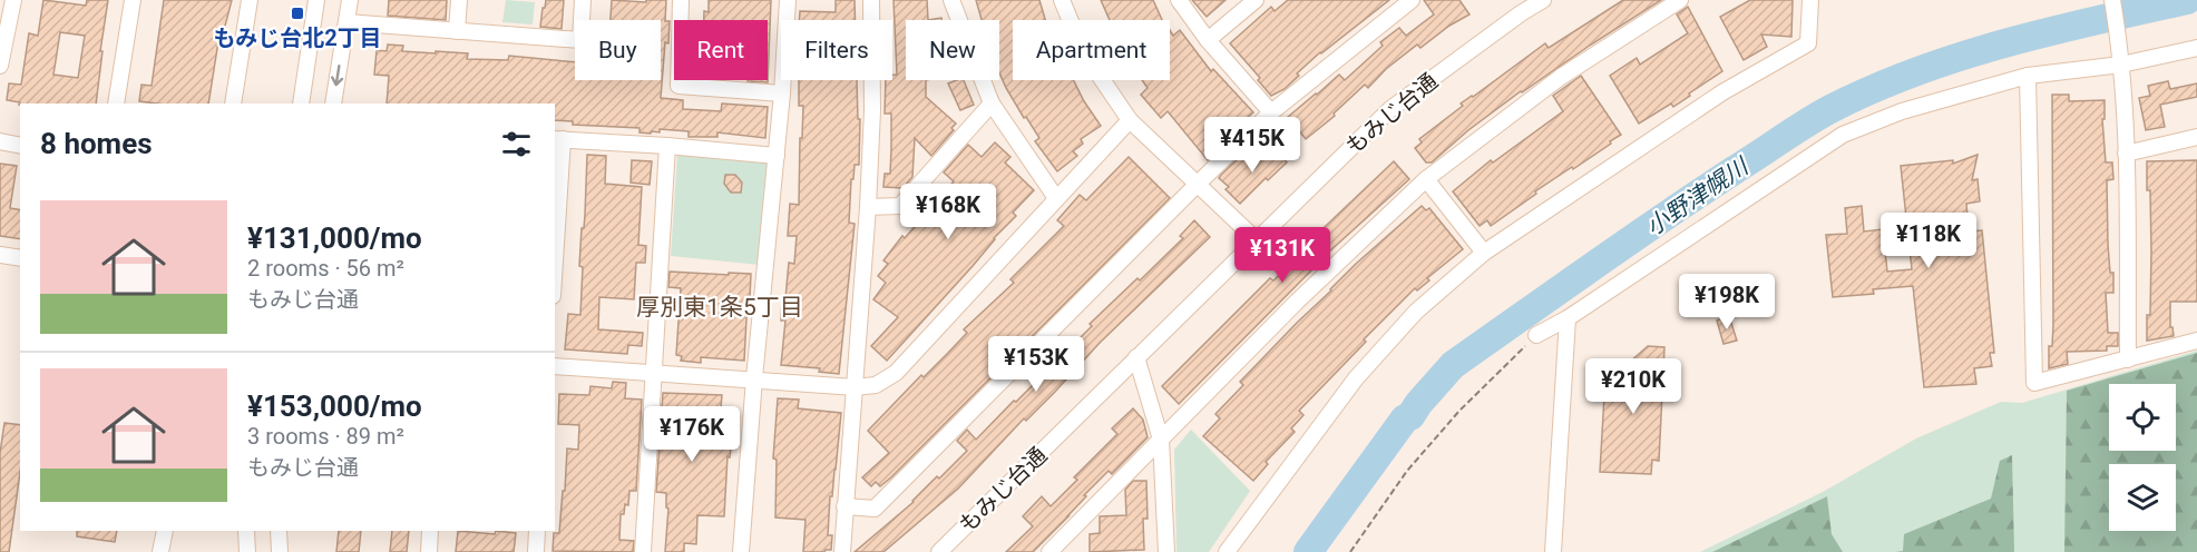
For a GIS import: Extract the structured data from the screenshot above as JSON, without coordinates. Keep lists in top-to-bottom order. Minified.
{"streets":{"street":["もみじ台通"]},"districts":["厚別東1条5丁目"],"water":["小野津幌川"],"places":{"transit":["もみじ台北2丁目"]},"page":{"chip":["Buy","Rent","Filters","New","Apartment"],"heading":"8 homes","price":["¥415K","¥168K","¥118K","¥131K","¥198K","¥153K","¥210K","¥176K"],"list":[{"name":"¥131,000/mo","note":"2 rooms · 56 m² · もみじ台通"},{"name":"¥153,000/mo","note":"3 rooms · 89 m² · もみじ台通"}]}}
